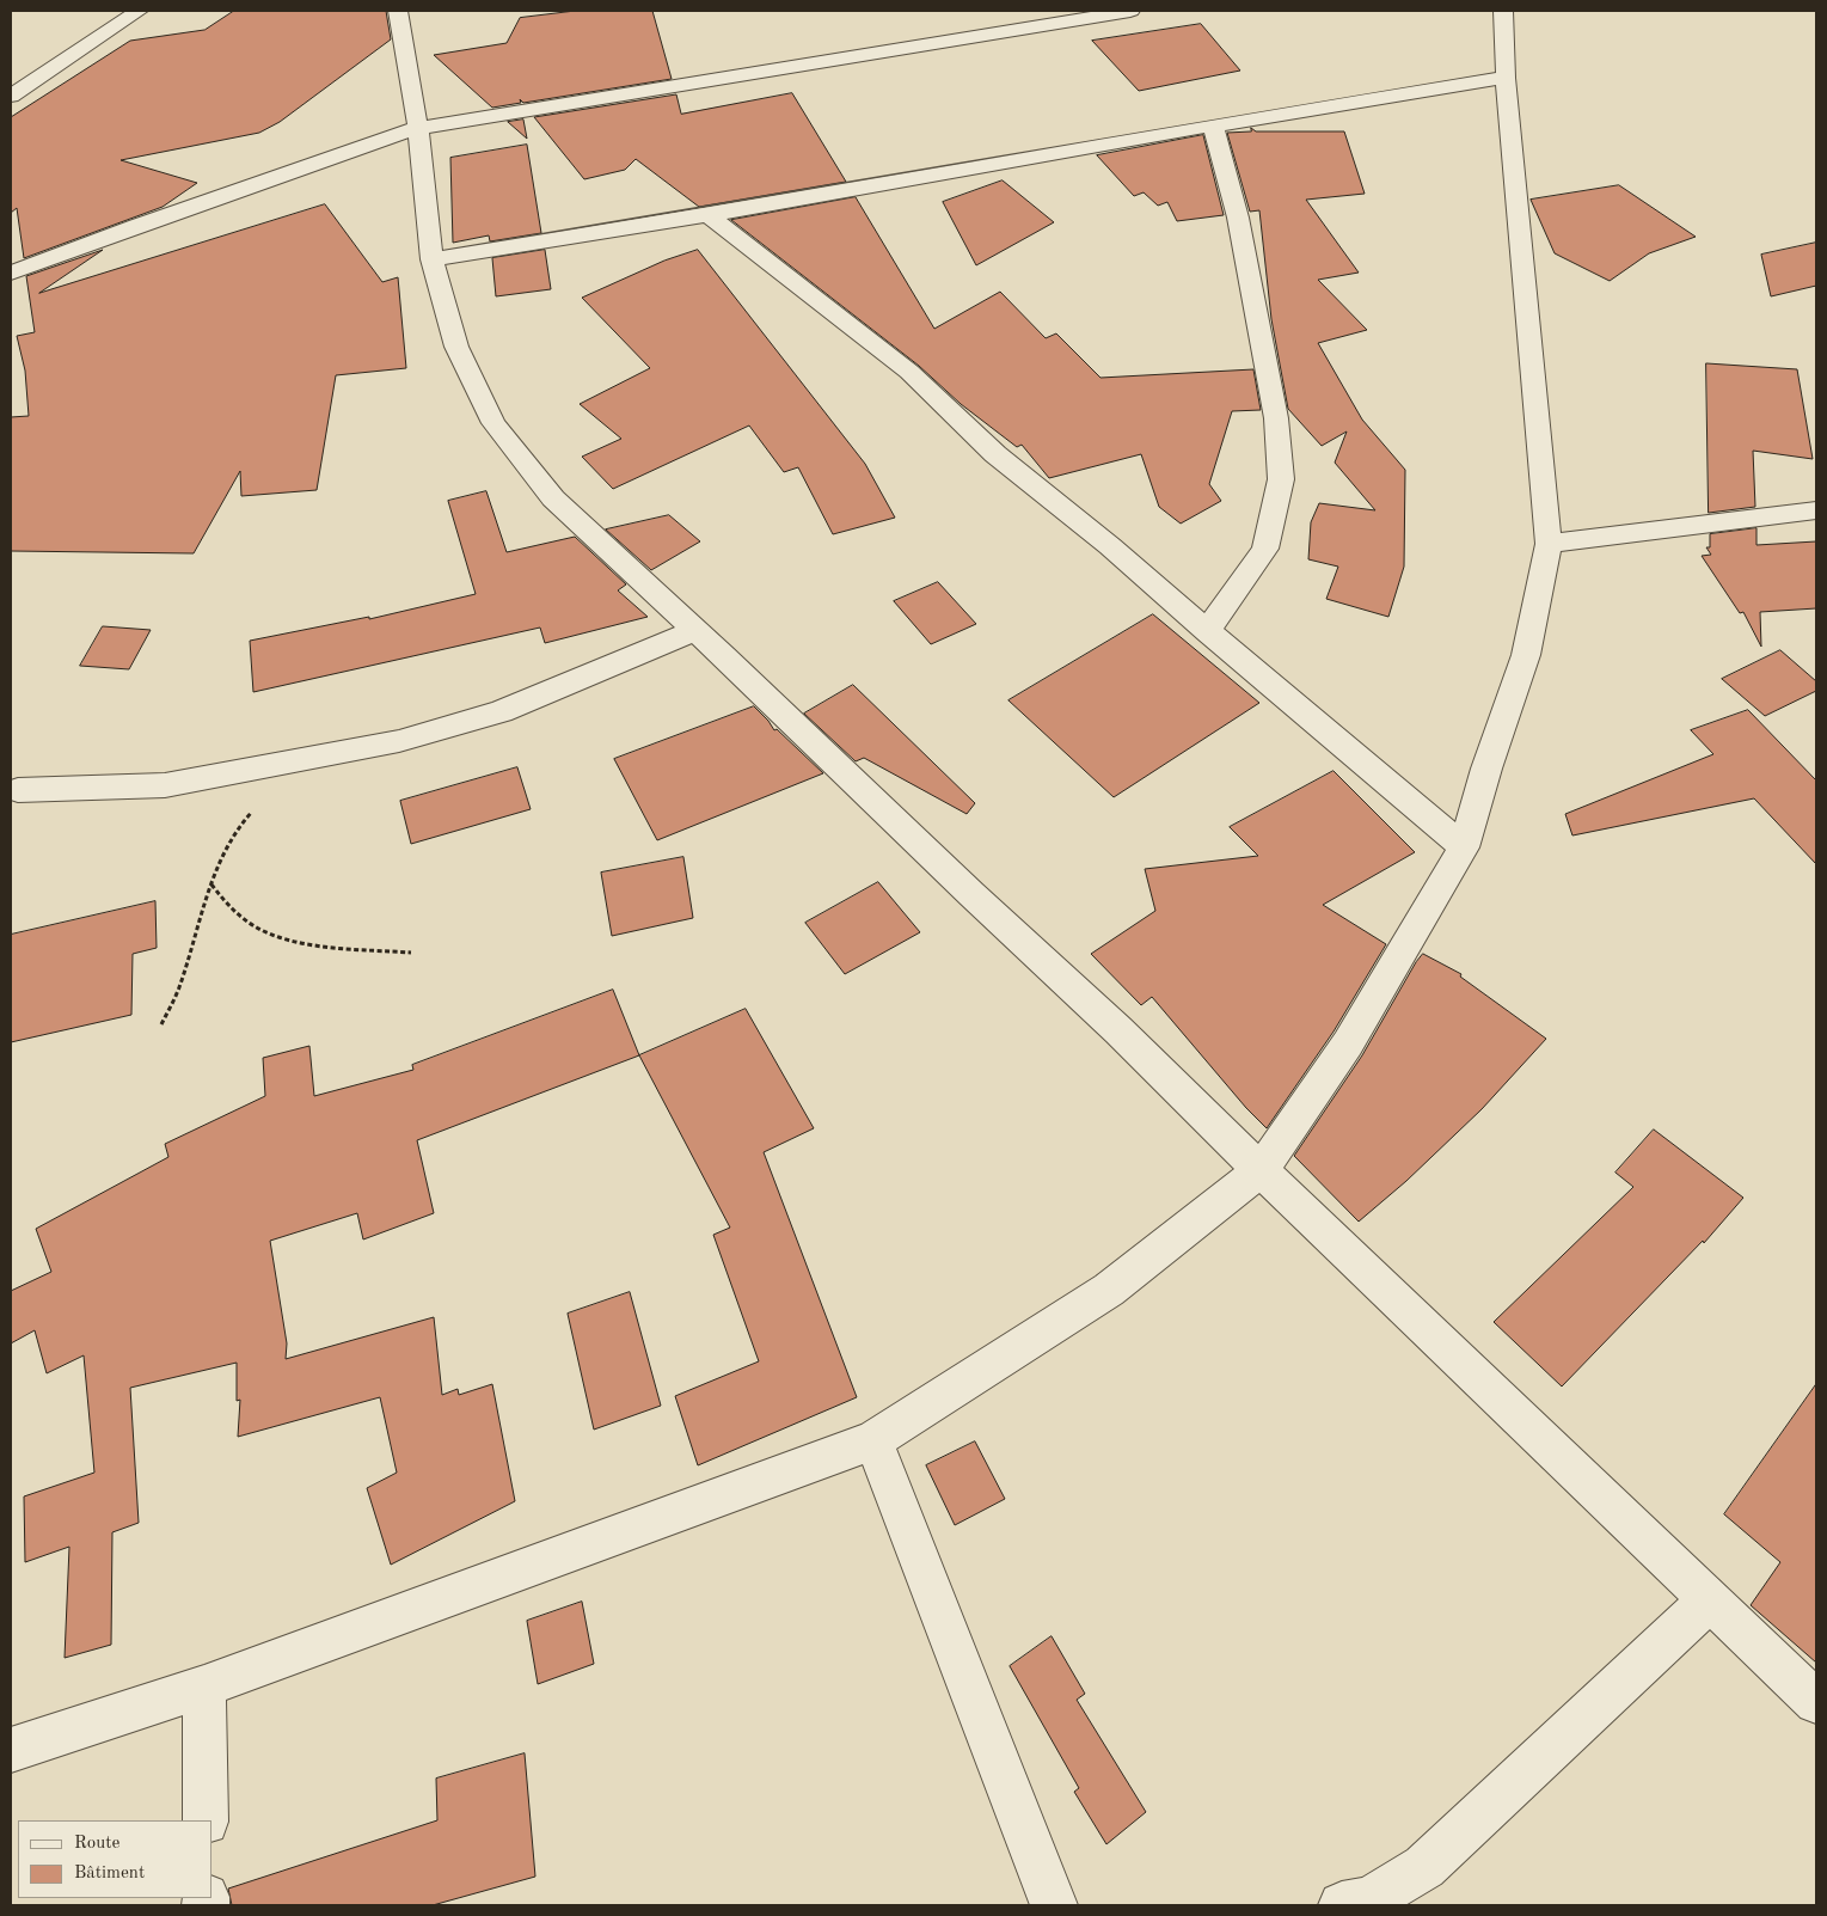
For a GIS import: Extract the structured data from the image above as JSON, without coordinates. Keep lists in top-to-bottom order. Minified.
{"legend":["Route","Bâtiment"]}
